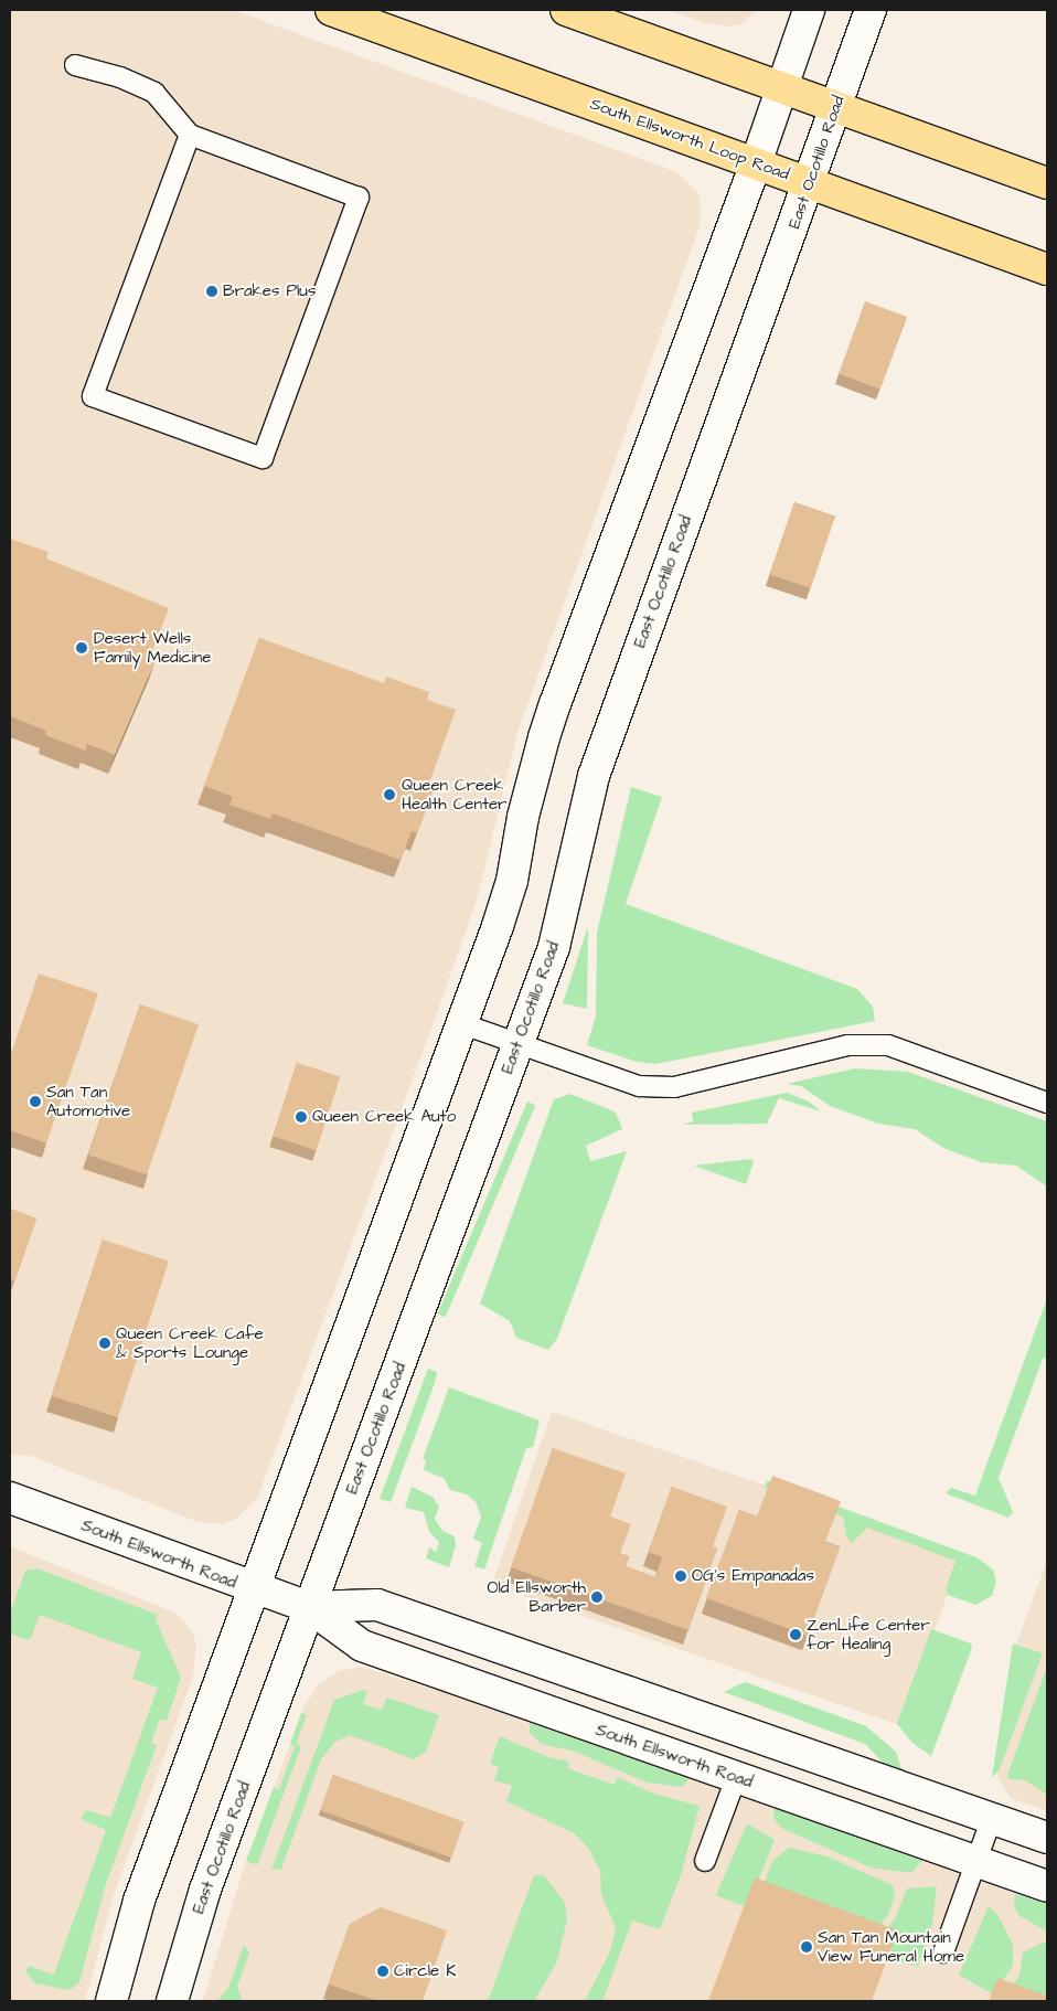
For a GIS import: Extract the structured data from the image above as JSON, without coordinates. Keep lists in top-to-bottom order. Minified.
{"streets":{"main road":["South Ellsworth Loop Road","East Ocotillo Road","South Ellsworth Road"]},"crossings":[["South Ellsworth Loop Road","East Ocotillo Road"],["East Ocotillo Road","South Ellsworth Road"]],"places":["Brakes Plus","Desert Wells Family Medicine","Queen Creek Health Center","San Tan Automotive","Queen Creek Auto","Queen Creek Cafe & Sports Lounge","OG's Empanadas","Old Ellsworth Barber","ZenLife Center for Healing","San Tan Mountain View Funeral Home","Circle K"]}
